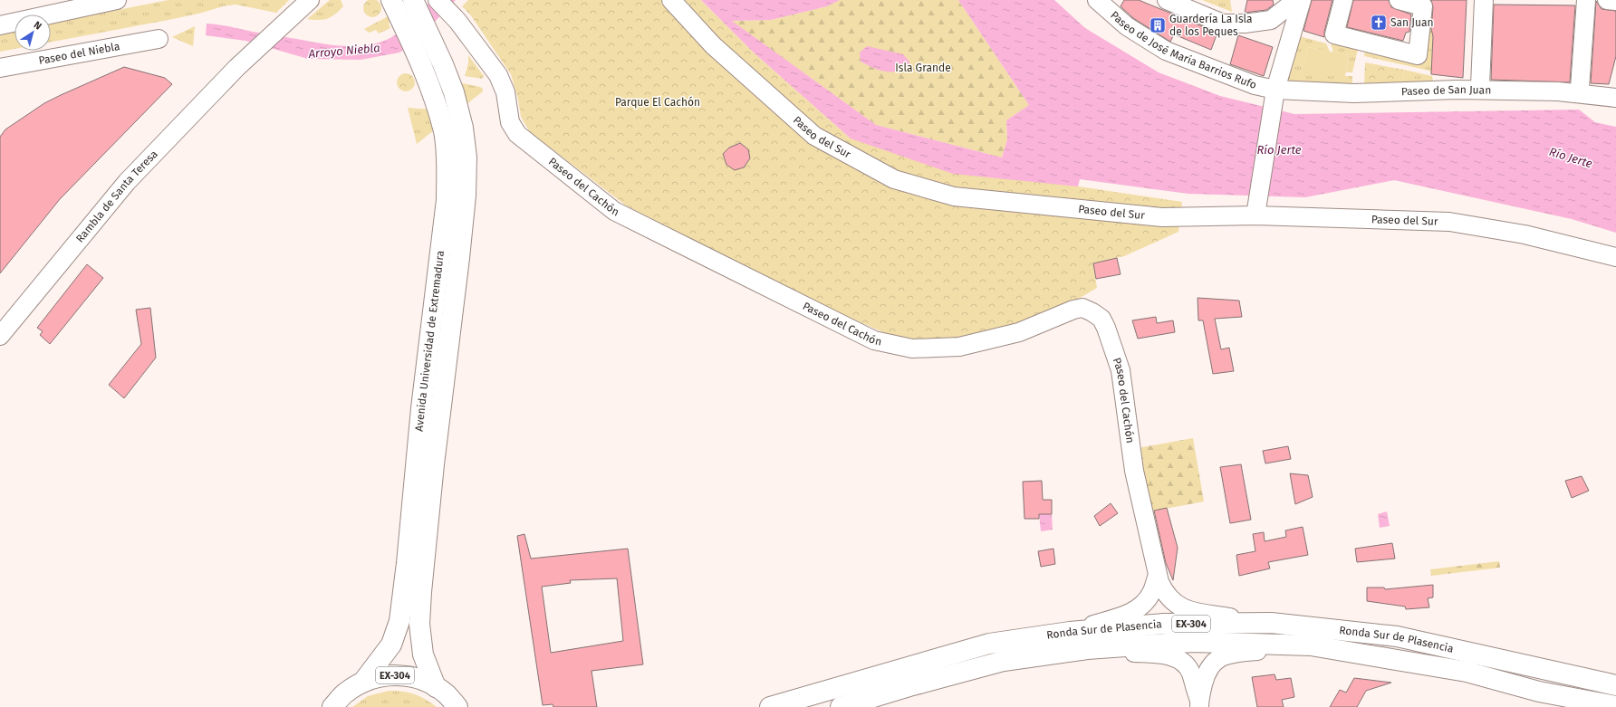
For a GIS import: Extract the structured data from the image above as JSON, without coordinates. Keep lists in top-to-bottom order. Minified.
{"streets":{"main road":["Avenida Universidad de Extremadura","EX-304","Ronda Sur de Plasencia"],"street":["Paseo de José María Barrios Rufo","Paseo del Niebla","Paseo de San Juan","Paseo del Sur","Paseo del Cachón","Rambla de Santa Teresa"]},"crossings":[["Paseo de José María Barrios Rufo","Paseo de San Juan"],["Avenida Universidad de Extremadura","EX-304"]],"water":["Arroyo Niebla","Río Jerte"],"parks":["Isla Grande","Parque El Cachón"],"places":{"church":["San Juan"],"building":["Guardería La Isla de los Peques"]},"north":"top right"}
